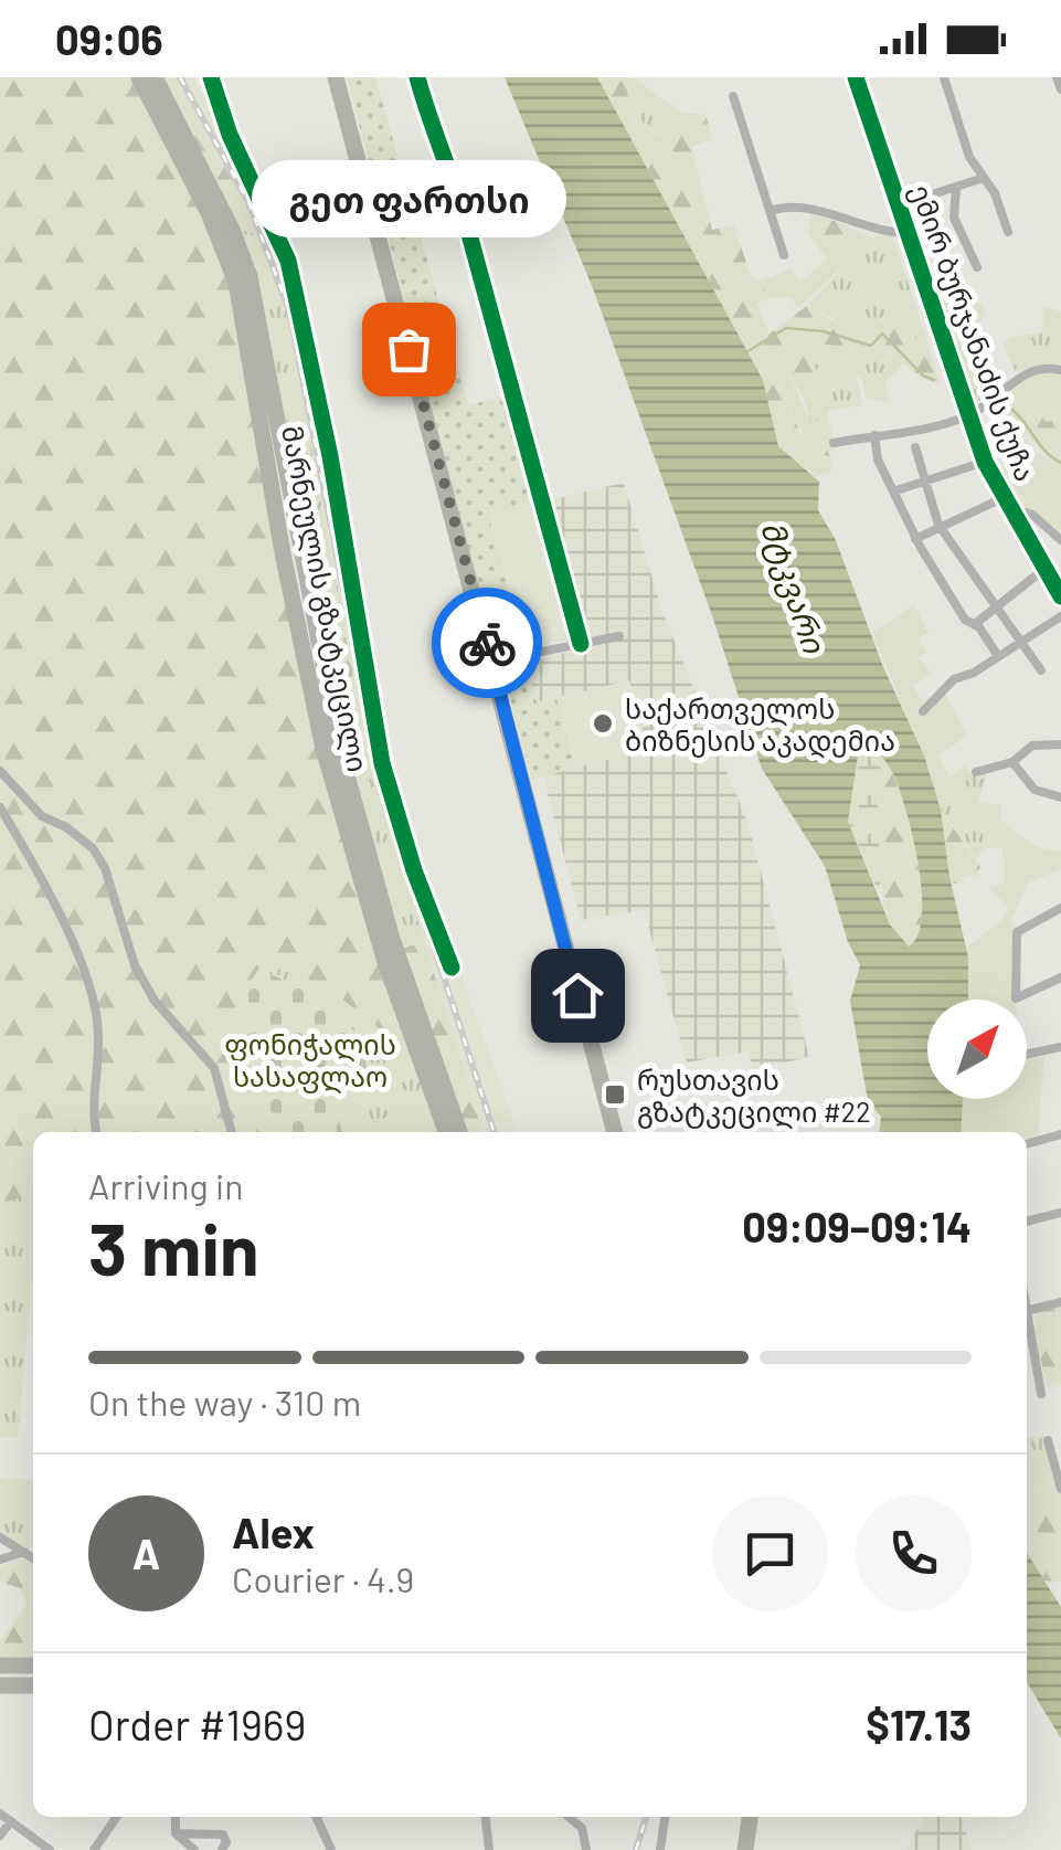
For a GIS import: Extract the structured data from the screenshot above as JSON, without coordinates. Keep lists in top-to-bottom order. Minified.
{"streets":{"highway":["მარნეულის გზატკეცილი"],"street":["ემირ ბურჯანაძის ქუჩა"]},"water":["მტკვარი"],"parks":["ფონიჭალის სასაფლაო"],"places":{"other":["გეთ ფართსი","საქართველოს ბიზნესის აკადემია"],"transit":["რუსთავის გზატკეცილი #22"]},"north":"top right","page":{"status":"09:06","bubble":"გეთ ფართსი","heading":["3 min","Arriving in","09:09–09:14"],"panel":["Alex","Courier · 4.9","Order #1969","$17.13"],"bar":"On the way · 310 m","round":"A"}}
